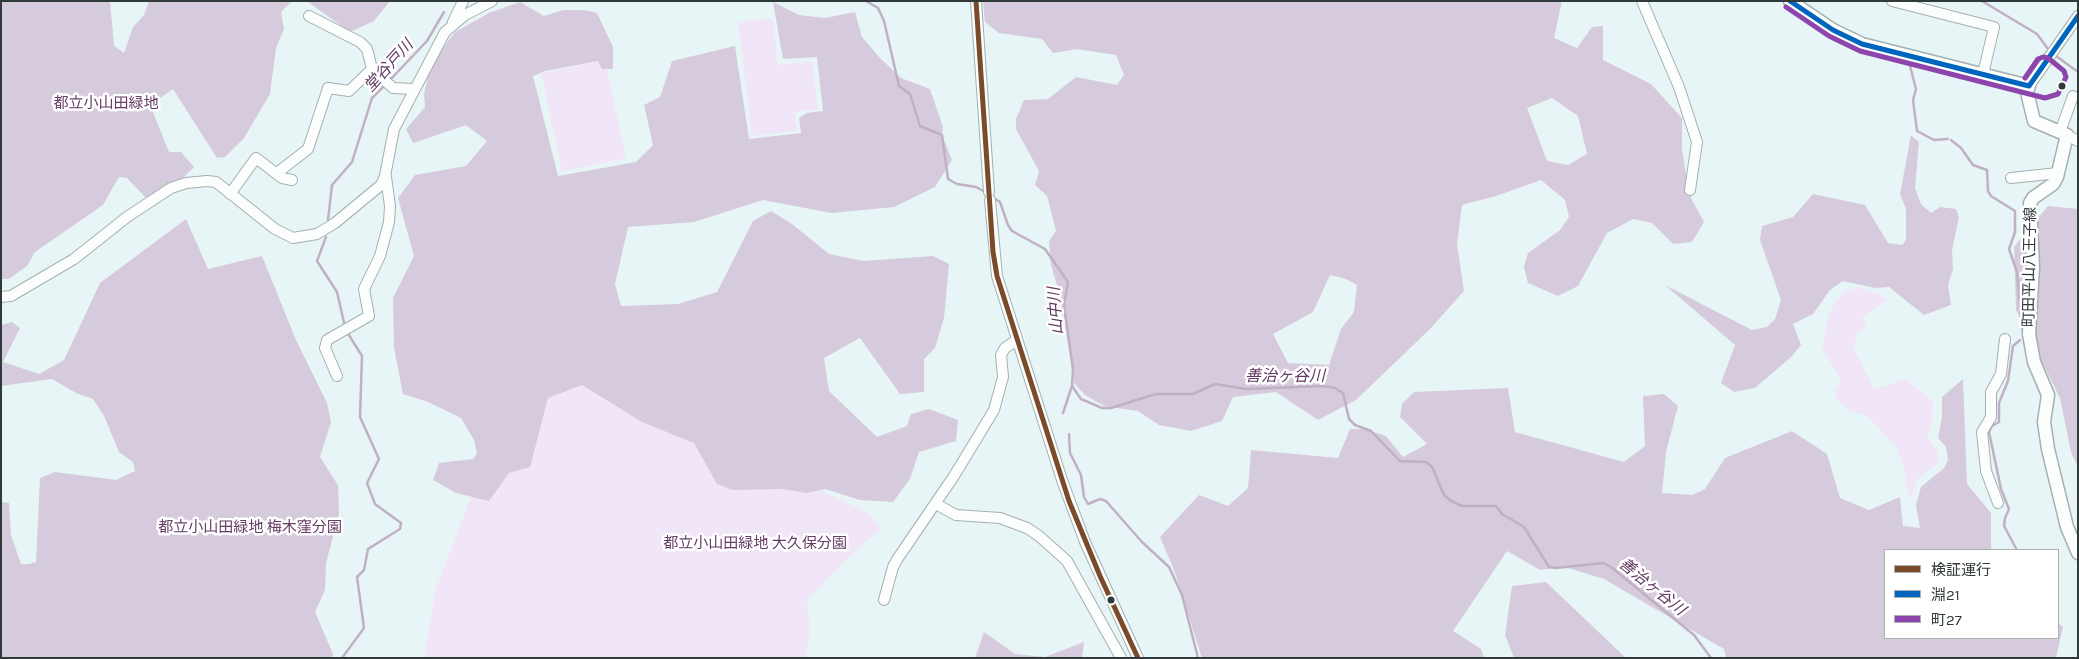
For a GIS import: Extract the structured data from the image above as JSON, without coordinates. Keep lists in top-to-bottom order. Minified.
{"streets":{"main road":["町田平山八王子線"]},"water":["堂谷戸川","山中川","善治ヶ谷川"],"parks":["都立小山田緑地","都立小山田緑地 梅木窪分園","都立小山田緑地 大久保分園"],"lines":["transit line 検証運行","transit line 淵21","transit line 町27"],"legend":["検証運行","淵21","町27"]}
